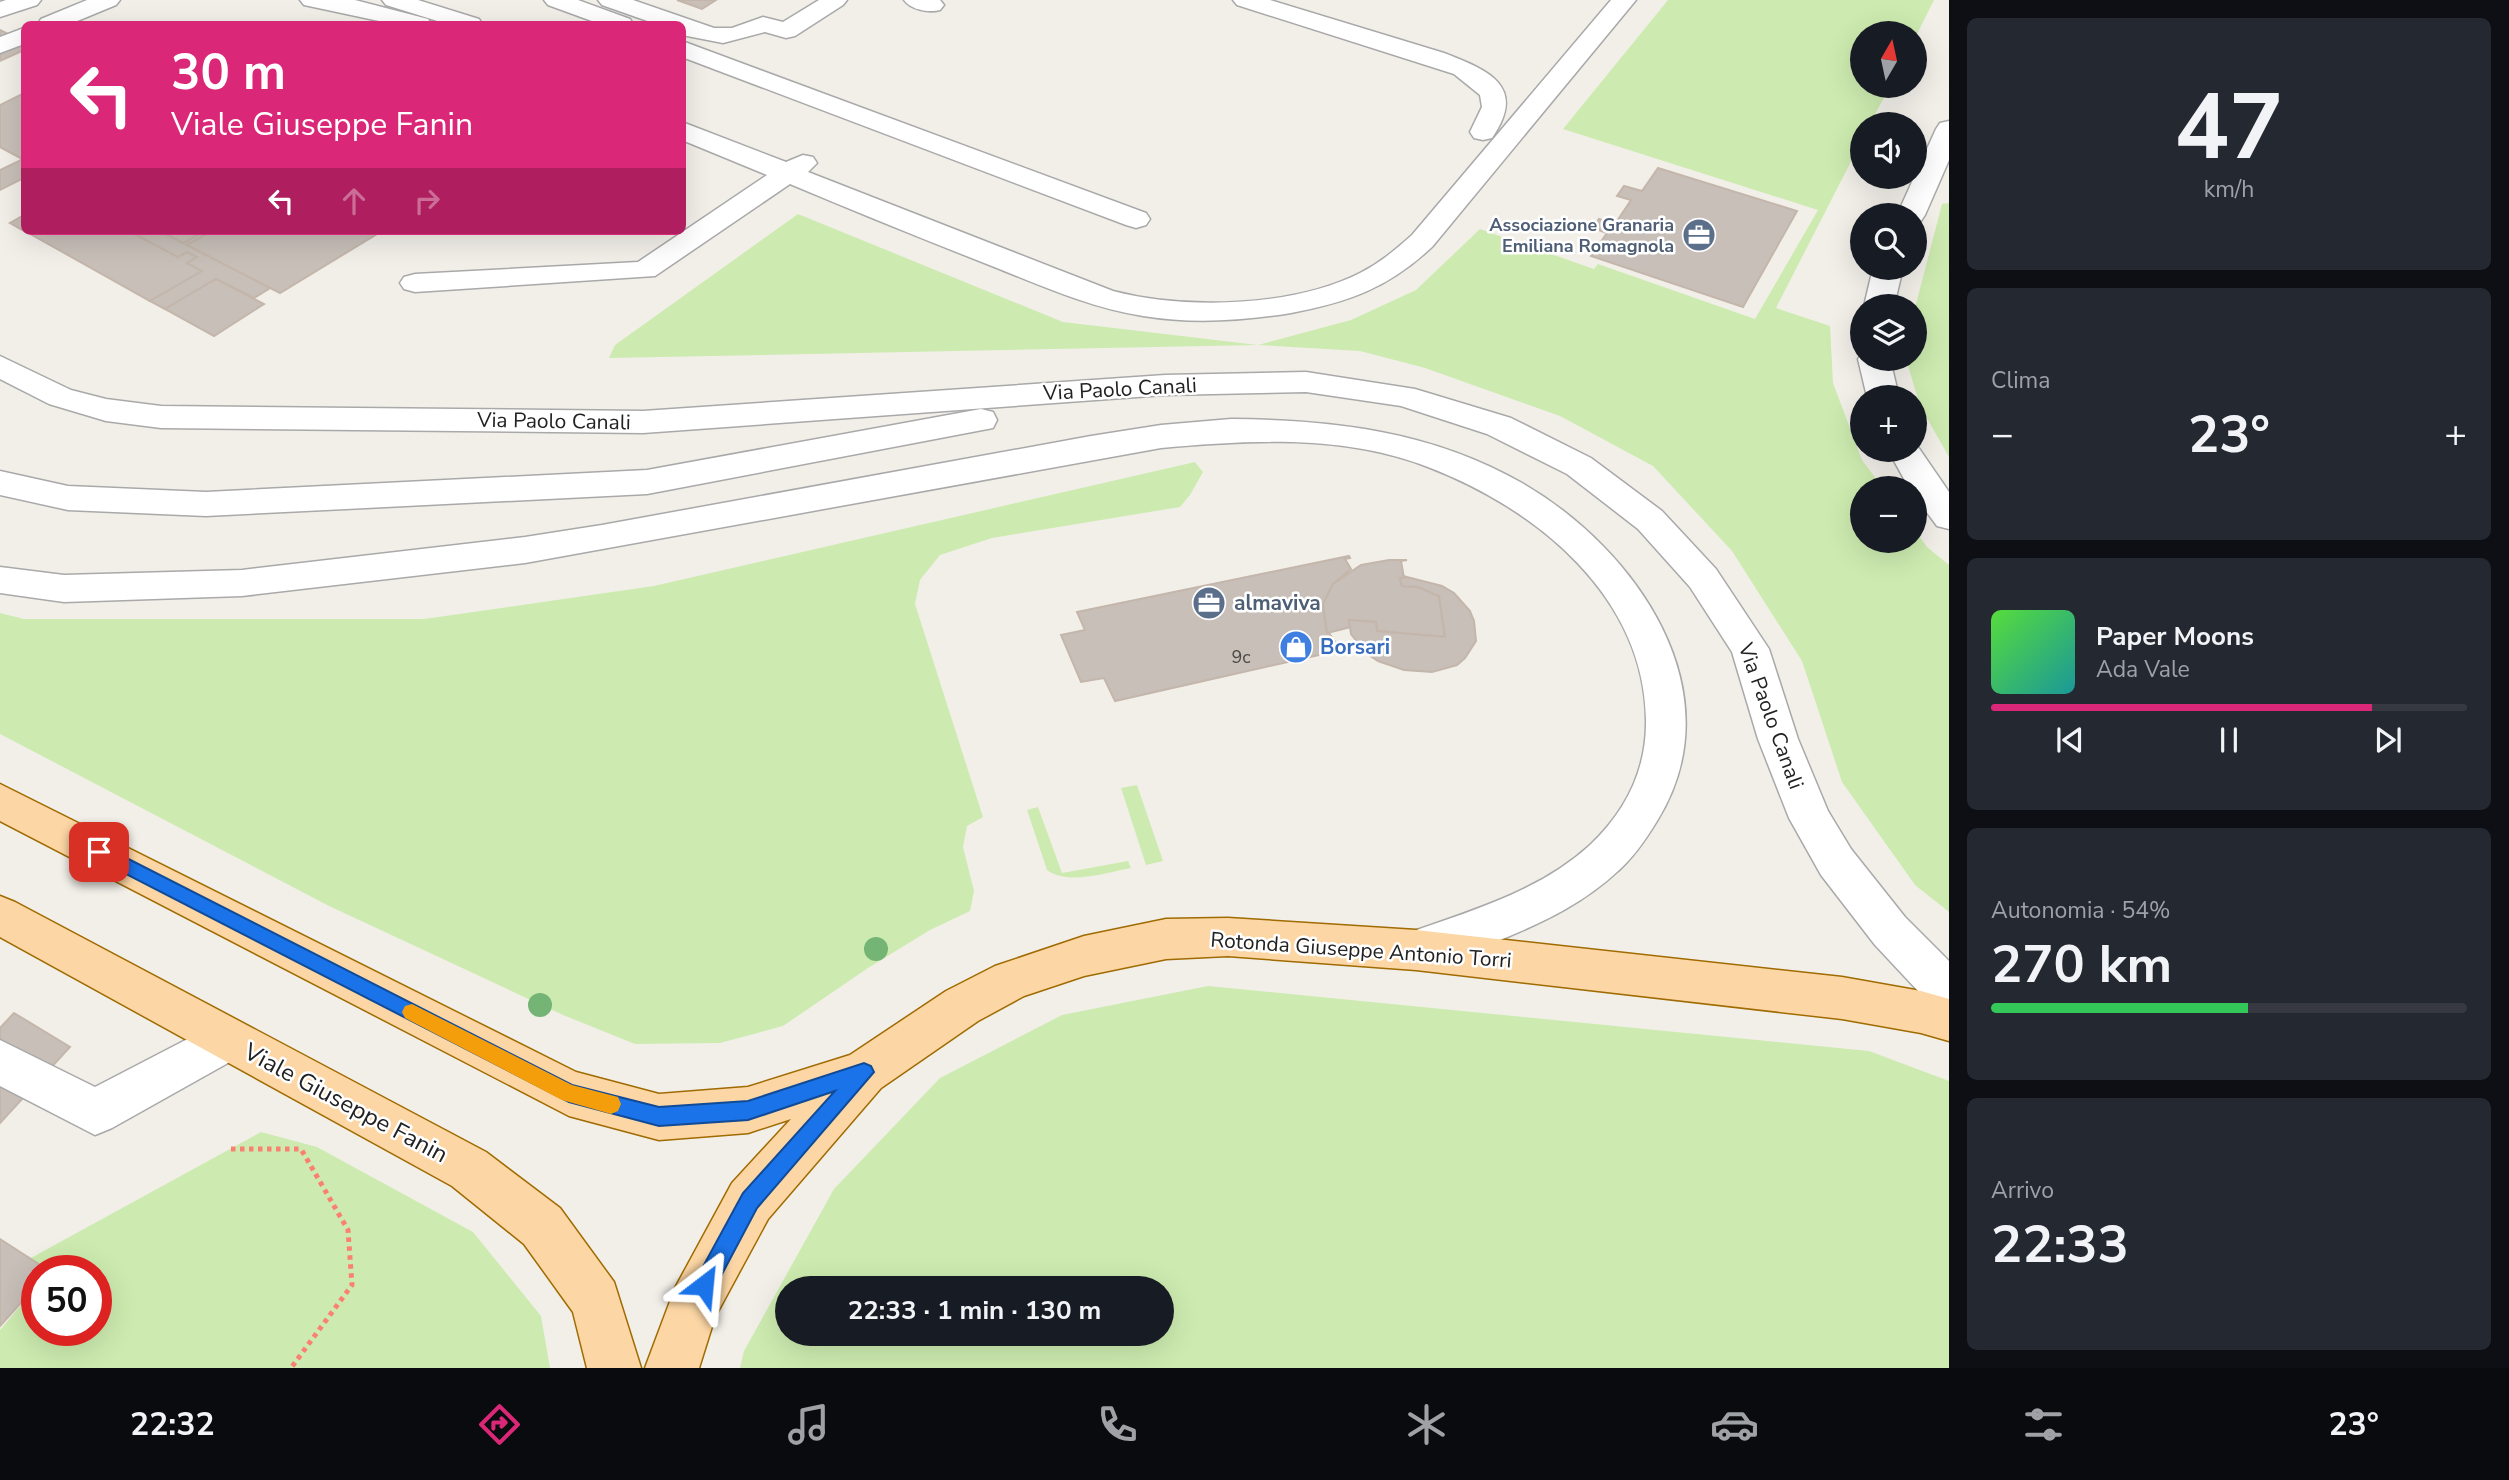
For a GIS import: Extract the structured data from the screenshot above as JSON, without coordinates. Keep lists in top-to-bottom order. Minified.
{"streets":{"main road":["Rotonda Giuseppe Antonio Torri","Viale Giuseppe Fanin"],"street":["Via Paolo Canali"]},"places":{"office":["Associazione Granaria Emiliana Romagnola","almaviva"],"shop":["Borsari"]},"house_numbers":["9c"],"north":"top","page":{"tile":[["47","km/h"],"Clima",["Autonomia · 54%","270 km"],["Arrivo","22:33"]],"map_buttons":["+","−"],"turn":["30 m","Viale Giuseppe Fanin"],"heat":["−","23°","+"],"song":["Paper Moons","Ada Vale"],"limit":"50","trip":"22:33 · 1 min · 130 m","tabs":["22:32","23°"]}}
